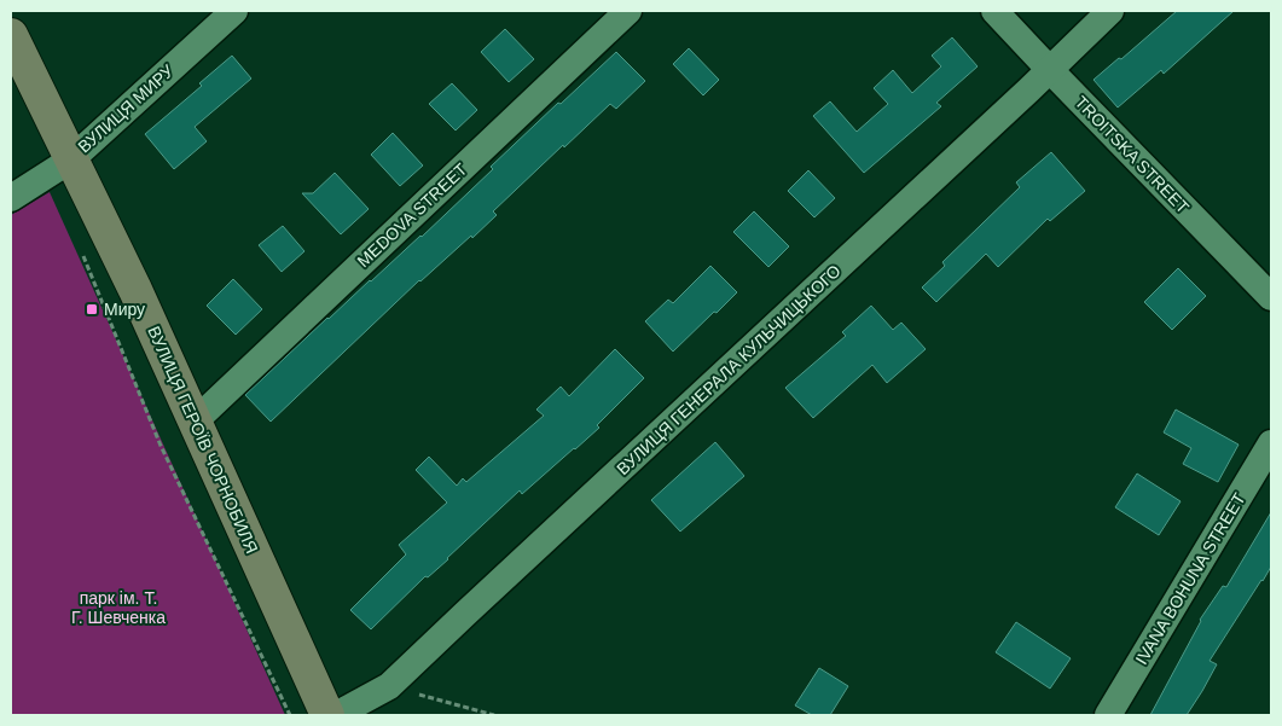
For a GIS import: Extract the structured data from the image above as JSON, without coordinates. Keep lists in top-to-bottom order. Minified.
{"streets":{"street":["ВУЛИЦЯ МИРУ","TROITSKA STREET","MEDOVA STREET","ВУЛИЦЯ ГЕНЕРАЛА КУЛЬЧИЦЬКОГО","ВУЛИЦЯ ГЕРОЇВ ЧОРНОБИЛЯ","IVANA BOHUNA STREET"]},"crossings":[["ВУЛИЦЯ МИРУ","ВУЛИЦЯ ГЕРОЇВ ЧОРНОБИЛЯ"],["TROITSKA STREET","ВУЛИЦЯ ГЕНЕРАЛА КУЛЬЧИЦЬКОГО"],["MEDOVA STREET","ВУЛИЦЯ ГЕРОЇВ ЧОРНОБИЛЯ"]],"parks":["парк ім. Т. Г. Шевченка"],"places":{"transit":["Миру"]}}
